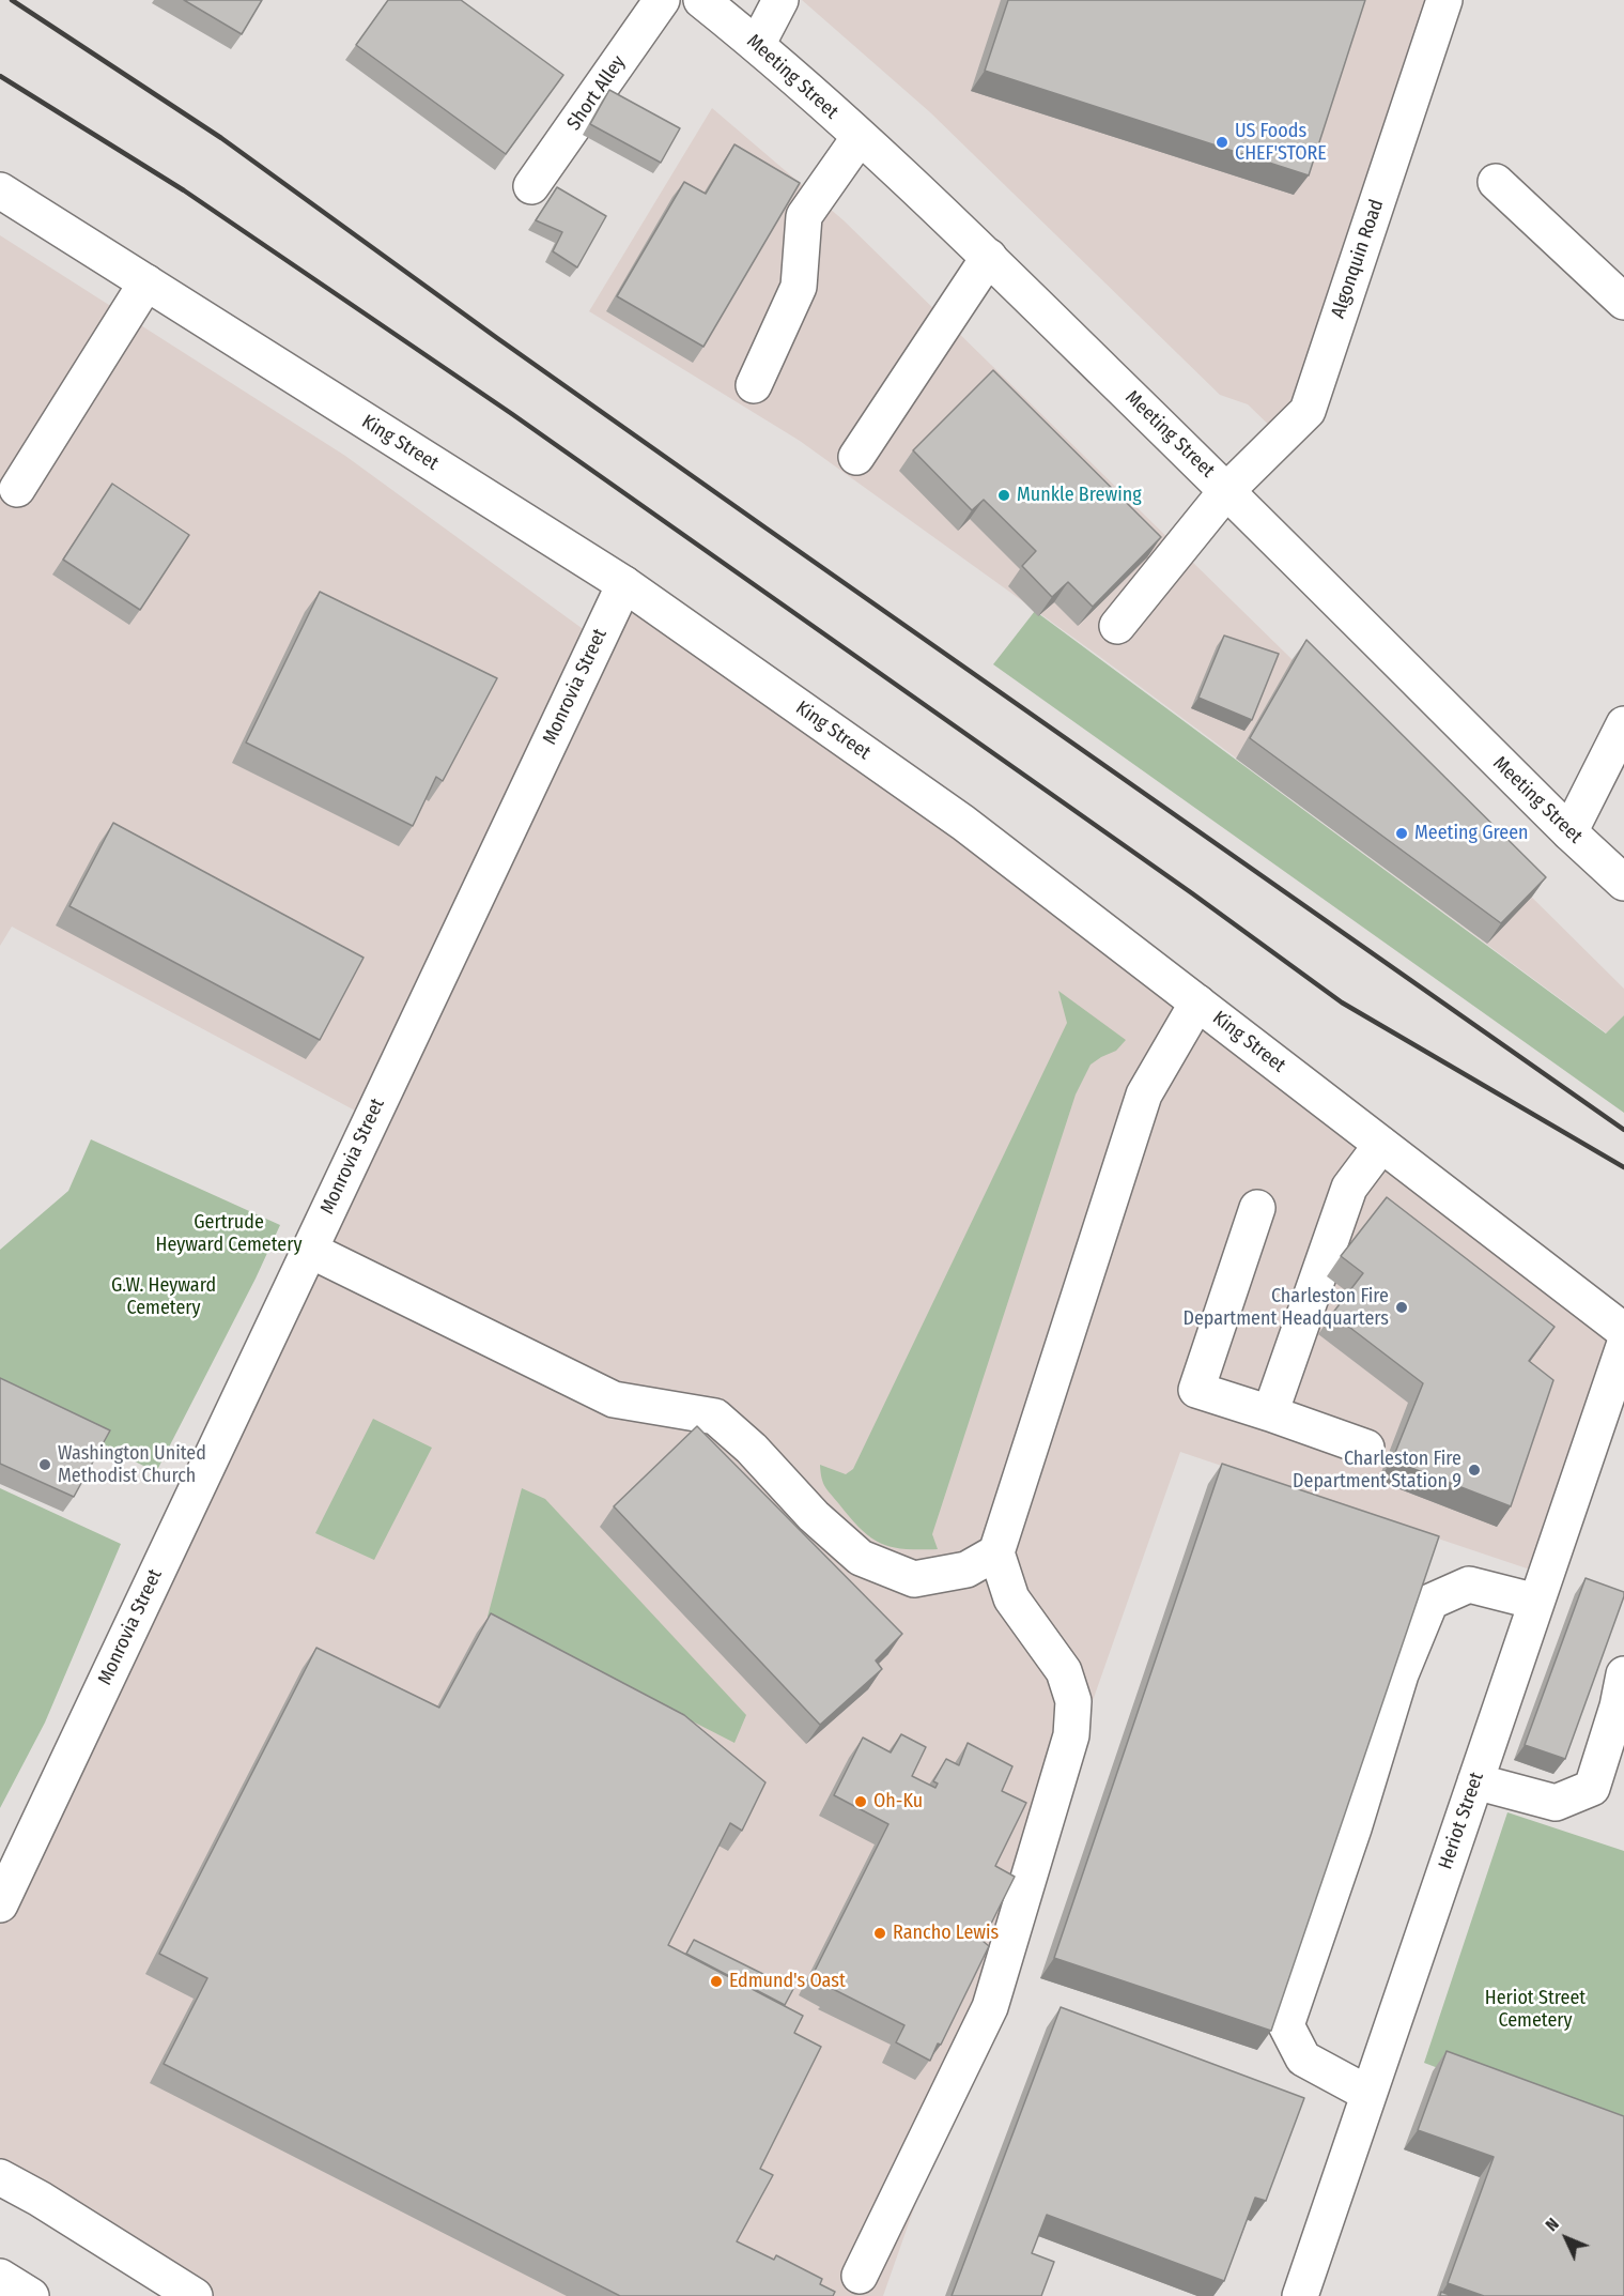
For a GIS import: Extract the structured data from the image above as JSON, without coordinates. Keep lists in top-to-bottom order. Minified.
{"streets":{"main road":["Meeting Street","Short Alley","Algonquin Road","King Street","Monrovia Street","Heriot Street"]},"crossings":[["Meeting Street","Algonquin Road"],["King Street","Monrovia Street"]],"parks":["Gertrude Heyward Cemetery","G.W. Heyward Cemetery","Heriot Street Cemetery"],"places":["US Foods CHEF'STORE","Munkle Brewing","Meeting Green","Charleston Fire Department Headquarters","Washington United Methodist Church","Charleston Fire Department Station 9","Oh-Ku","Rancho Lewis","Edmund's Oast"],"north":"top left"}
